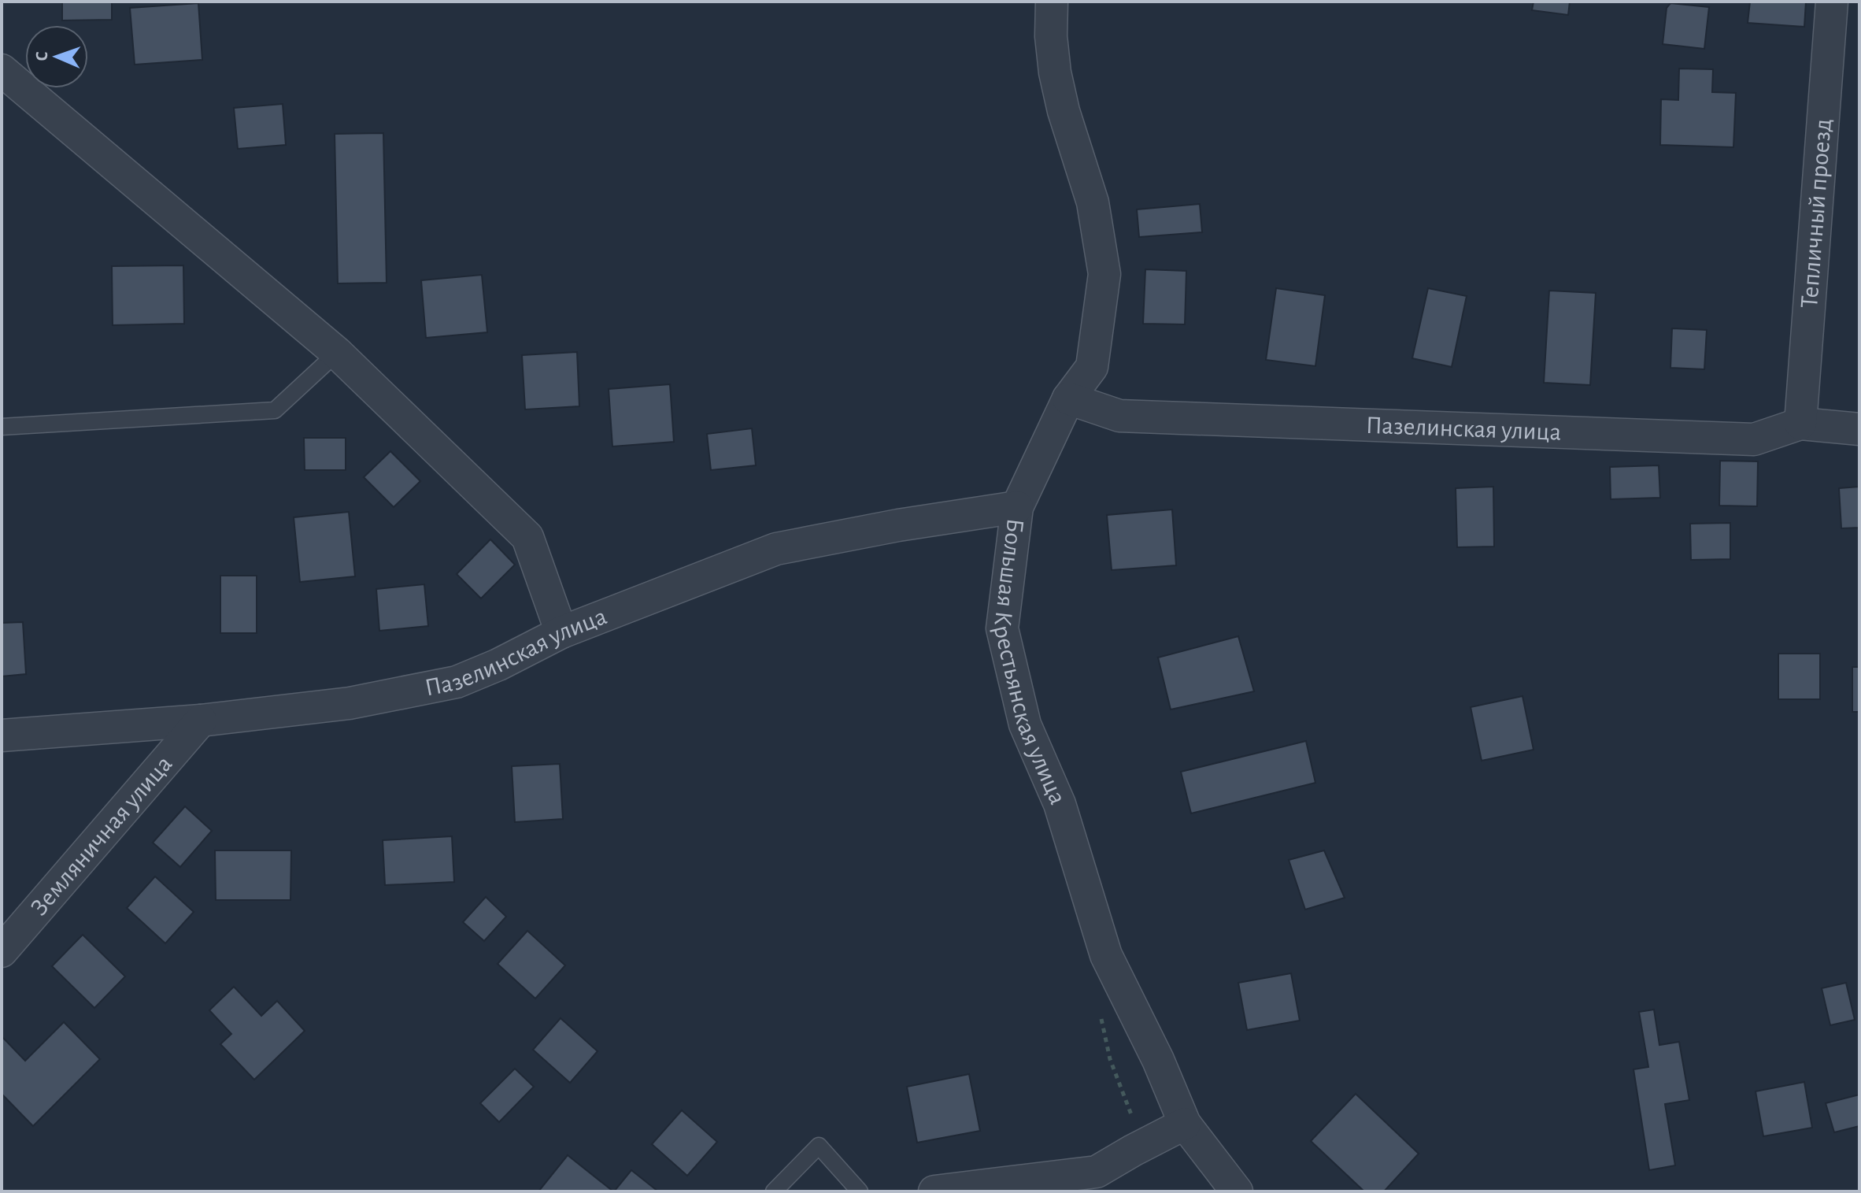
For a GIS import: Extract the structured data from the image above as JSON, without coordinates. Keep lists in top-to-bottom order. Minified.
{"streets":{"street":["Тепличный проезд","Пазелинская улица","Большая Крестьянская улица","Земляничная улица"]},"crossings":[["Тепличный проезд","Пазелинская улица"],["Пазелинская улица","Большая Крестьянская улица"],["Пазелинская улица","Земляничная улица"]],"north":"left"}
